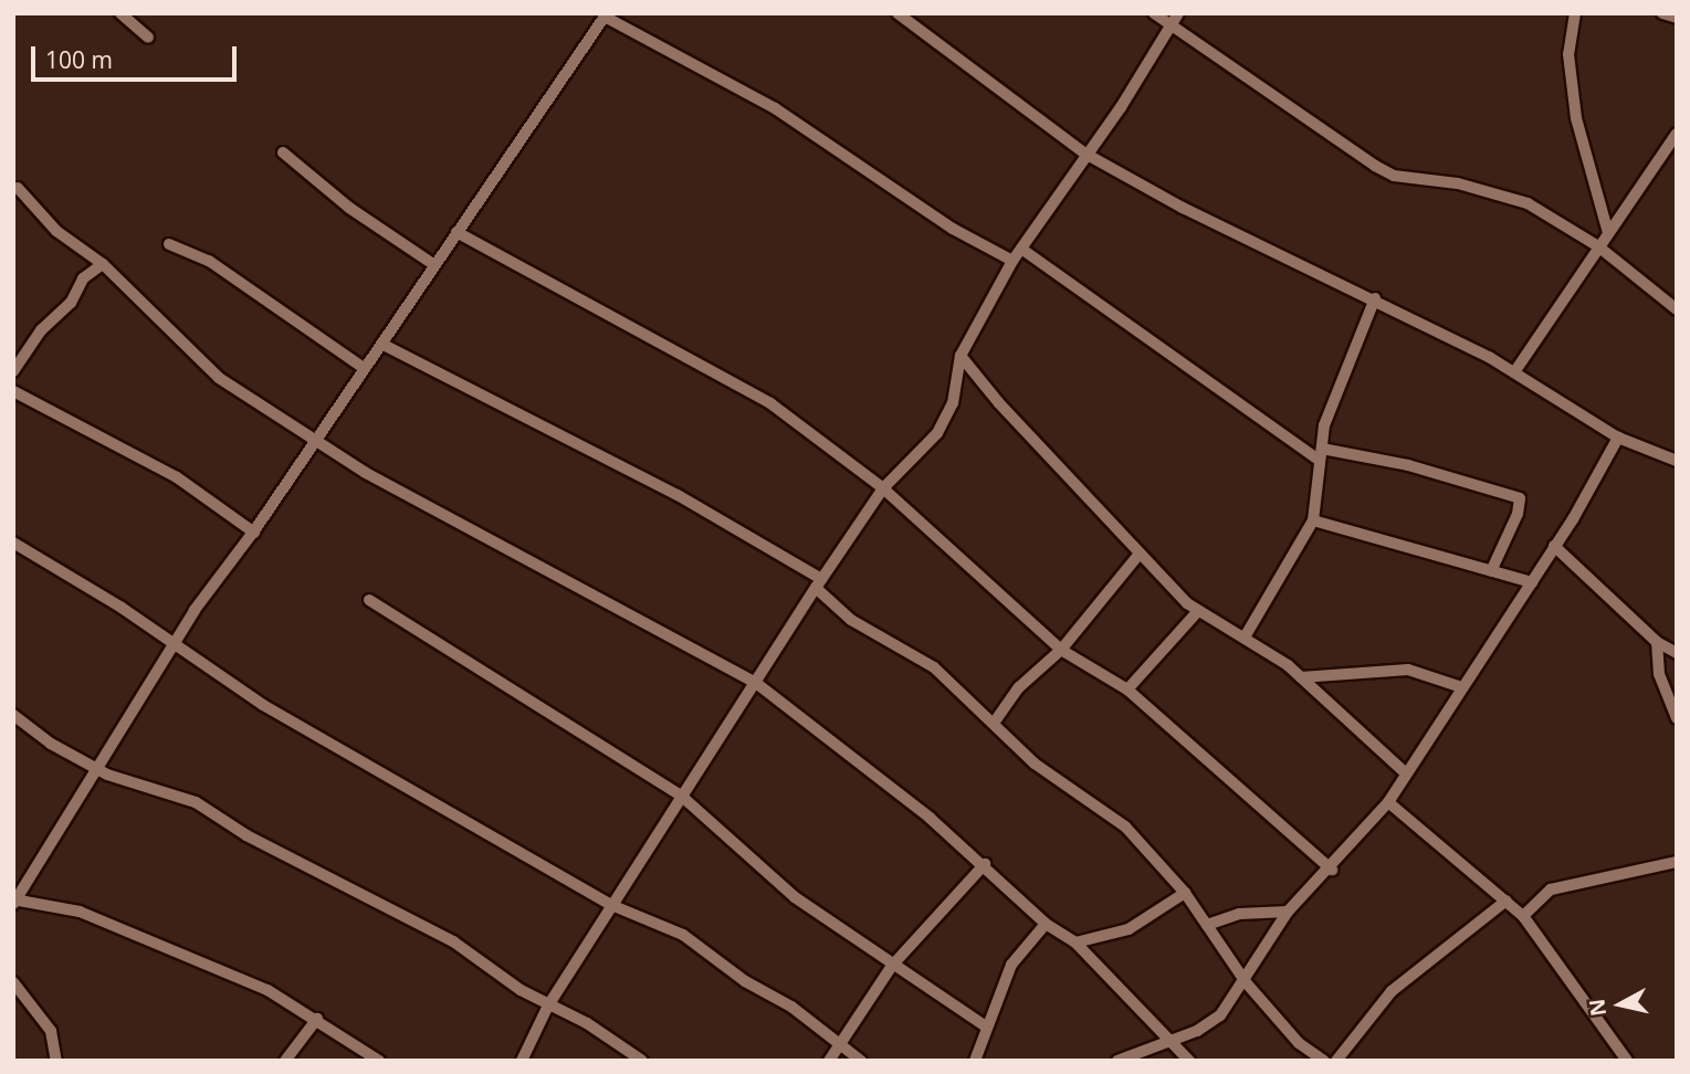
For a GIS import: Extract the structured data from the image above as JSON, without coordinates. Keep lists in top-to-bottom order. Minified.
{"scale_bar":"100 m","north":"left"}
